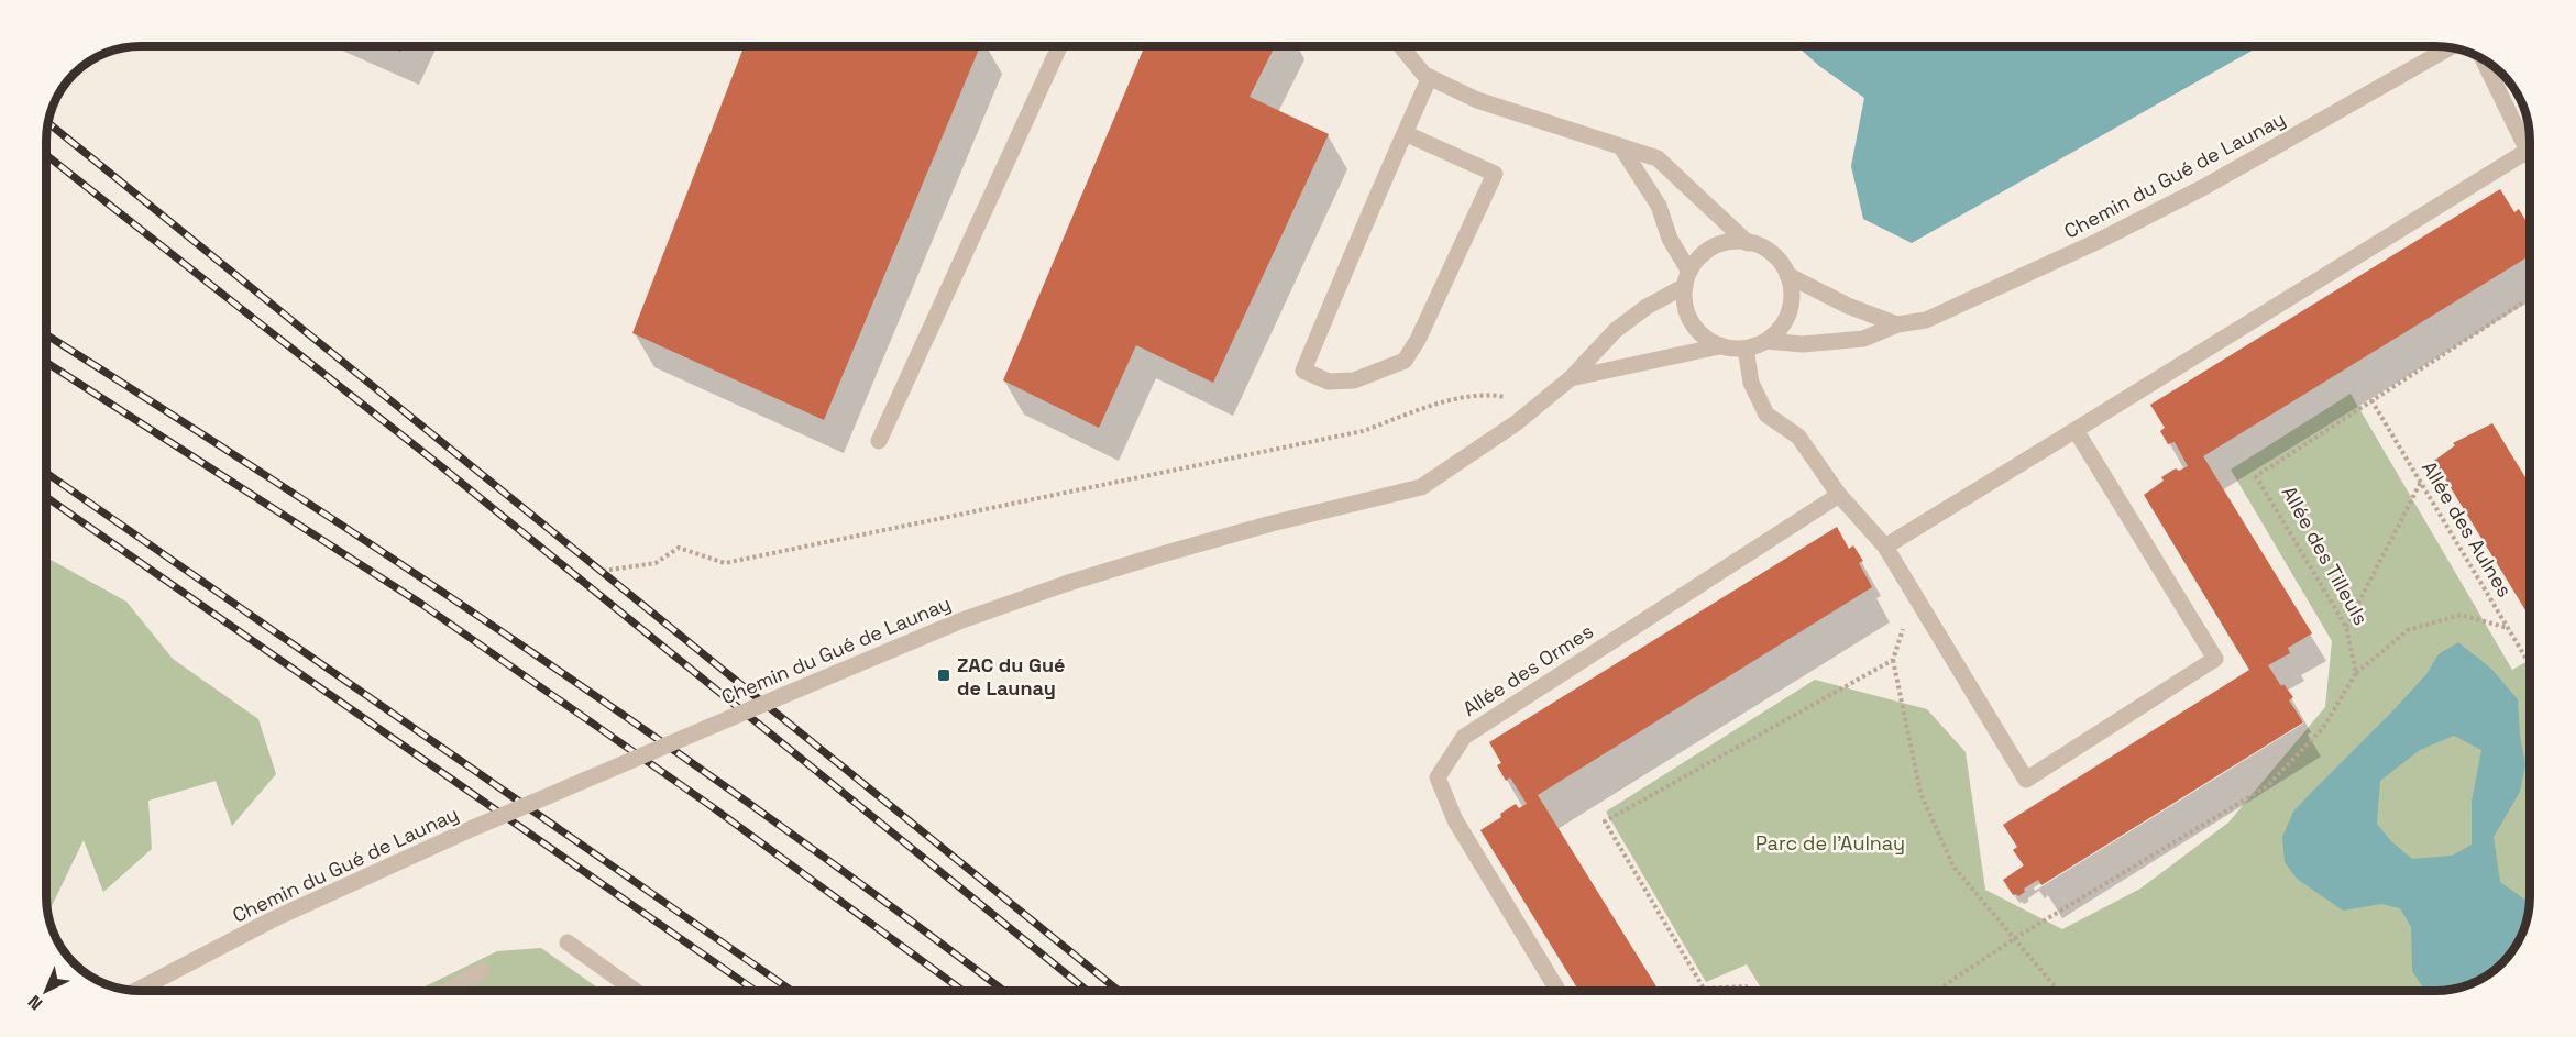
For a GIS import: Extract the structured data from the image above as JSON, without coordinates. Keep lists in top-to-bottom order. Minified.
{"streets":{"street":["Chemin du Gué de Launay","Allée des Ormes"],"path":["Allée des Aulnes","Allée des Tilleuls"]},"crossings":[["Allée des Aulnes","Allée des Tilleuls"]],"parks":["Parc de l'Aulnay"],"places":{"transit":["ZAC du Gué de Launay"]},"north":"bottom left"}
